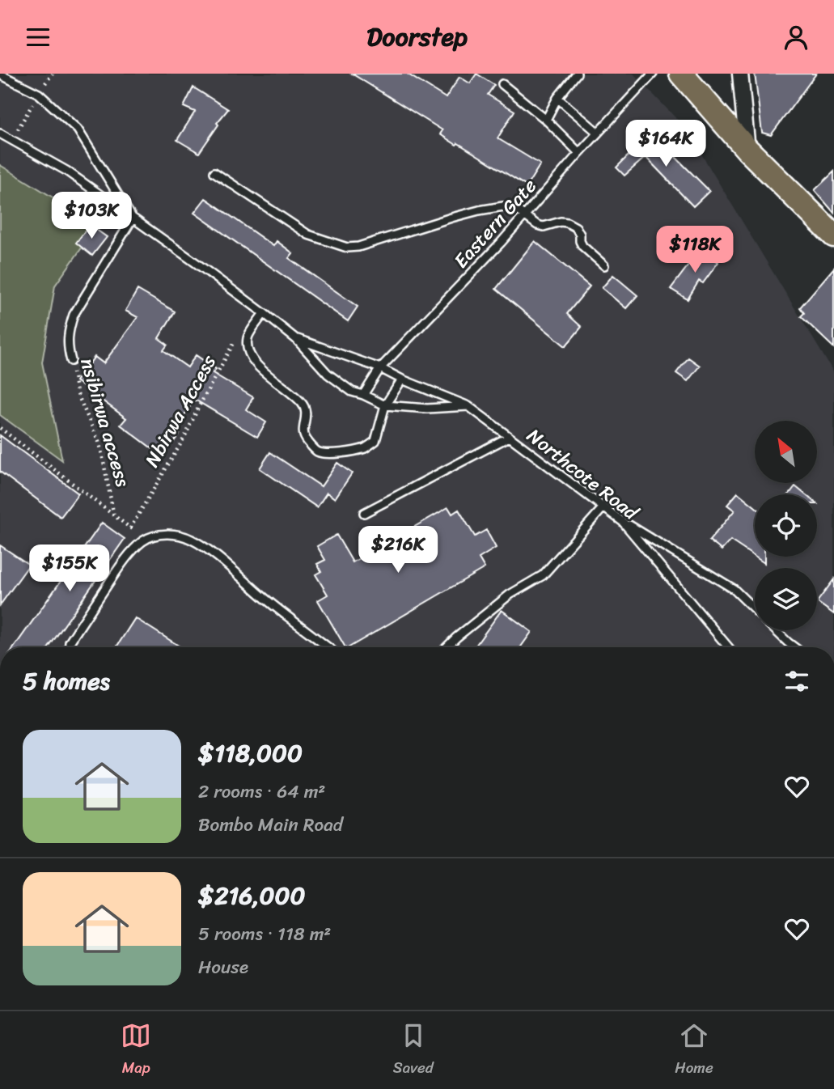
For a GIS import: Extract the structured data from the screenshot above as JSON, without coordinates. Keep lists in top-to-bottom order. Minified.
{"streets":{"lane":["Eastern Gate","nsibirwa access","Northcote Road"],"path":["Nbirwa Access"]},"crossings":[["Eastern Gate","Northcote Road"],["nsibirwa access","Northcote Road"]],"north":"top left","page":{"header":"Doorstep","price":["$164K","$103K","$118K","$216K","$155K"],"heading":"5 homes","list":[{"name":"$118,000","note":"2 rooms · 64 m² · Bombo Main Road"},{"name":"$216,000","note":"5 rooms · 118 m² · House"}],"tabs":["Map","Saved","Home"]}}
